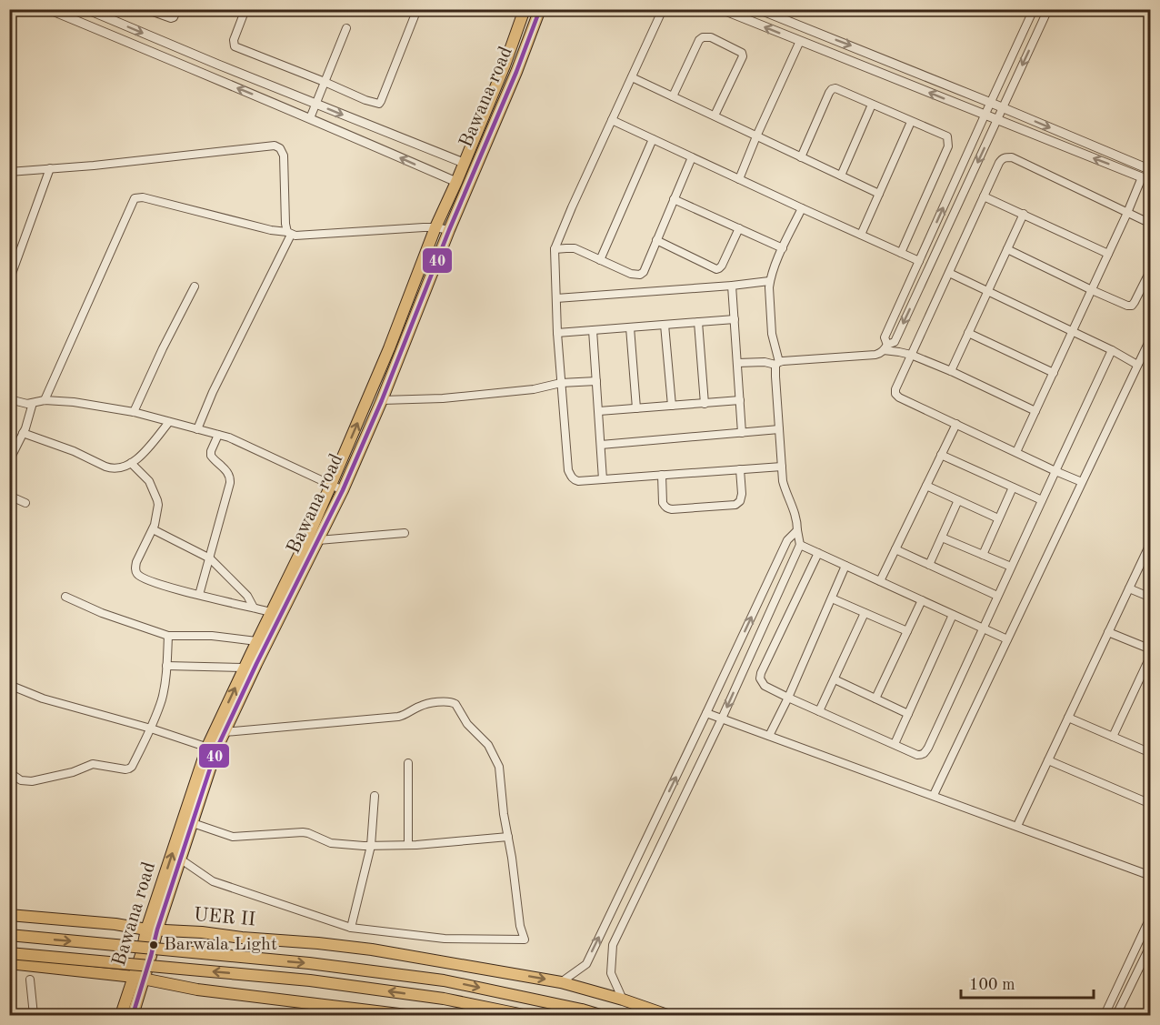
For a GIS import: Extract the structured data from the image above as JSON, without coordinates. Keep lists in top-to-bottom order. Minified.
{"streets":{"main road":["Bawana road","UER II"]},"crossings":[["Bawana road","UER II"]],"places":["Barwala Light"],"lines":["transit line 40"],"scale_bar":"100 m"}
